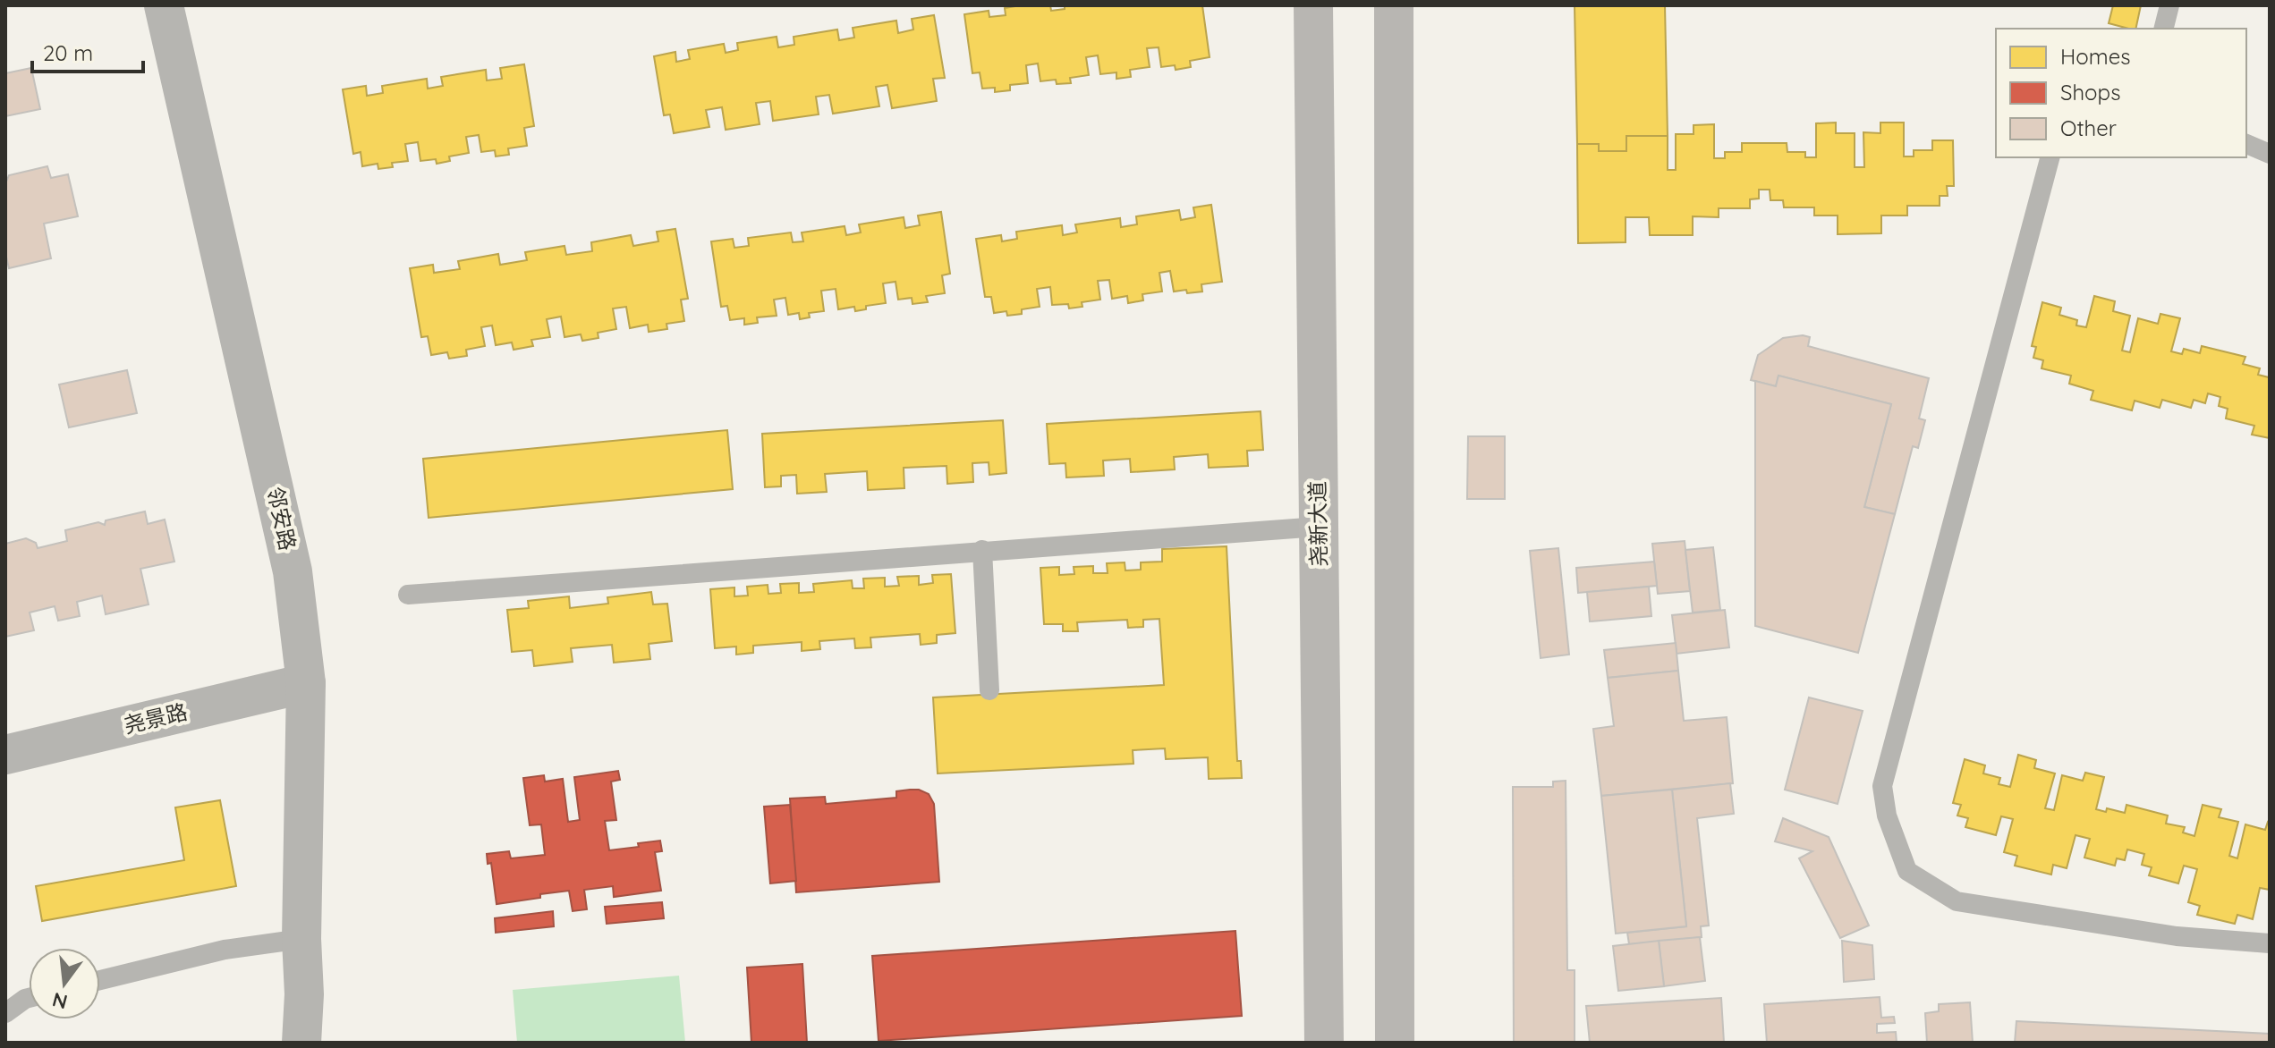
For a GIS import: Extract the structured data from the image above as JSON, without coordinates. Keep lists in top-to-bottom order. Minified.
{"streets":{"main road":["尧新大道"],"street":["邻安路","尧景路"]},"crossings":[["邻安路","尧景路"]],"legend":["Homes","Shops","Other"],"scale_bar":"20 m","north":"bottom"}
